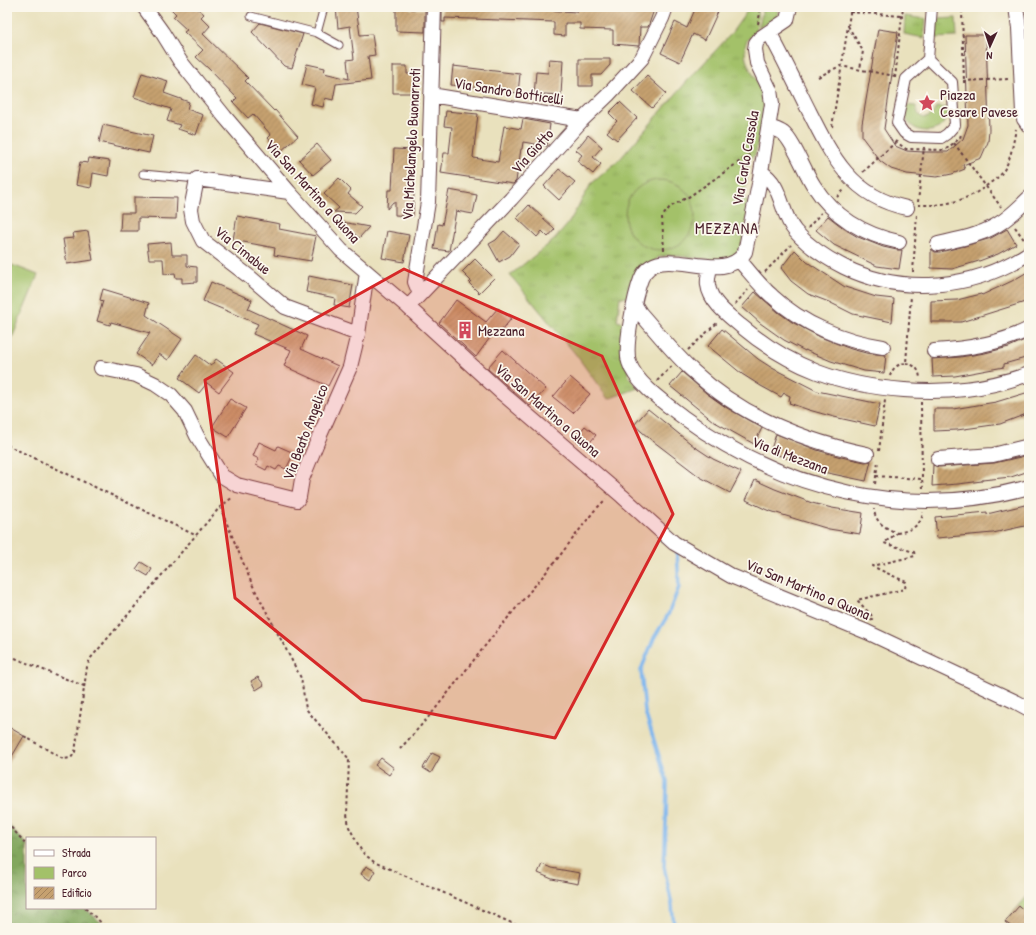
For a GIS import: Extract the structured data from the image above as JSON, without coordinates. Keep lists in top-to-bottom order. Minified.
{"streets":{"street":["Via Sandro Botticelli","Via Michelangelo Buonarroti","Via Giotto","Via Carlo Cassola","Via San Martino a Quona","Via Cimabue","Via Beato Angelico","Via di Mezzana"]},"crossings":[["Via Sandro Botticelli","Via Michelangelo Buonarroti"],["Via Sandro Botticelli","Via Giotto"],["Via Michelangelo Buonarroti","Via Giotto"],["Via Michelangelo Buonarroti","Via San Martino a Quona"],["Via Giotto","Via San Martino a Quona"],["Via San Martino a Quona","Via Beato Angelico"],["Via Cimabue","Via Beato Angelico"]],"districts":["MEZZANA"],"places":{"place":["Piazza Cesare Pavese"],"building":["Mezzana"]},"legend":["Strada","Parco","Edificio"],"north":"bottom"}
